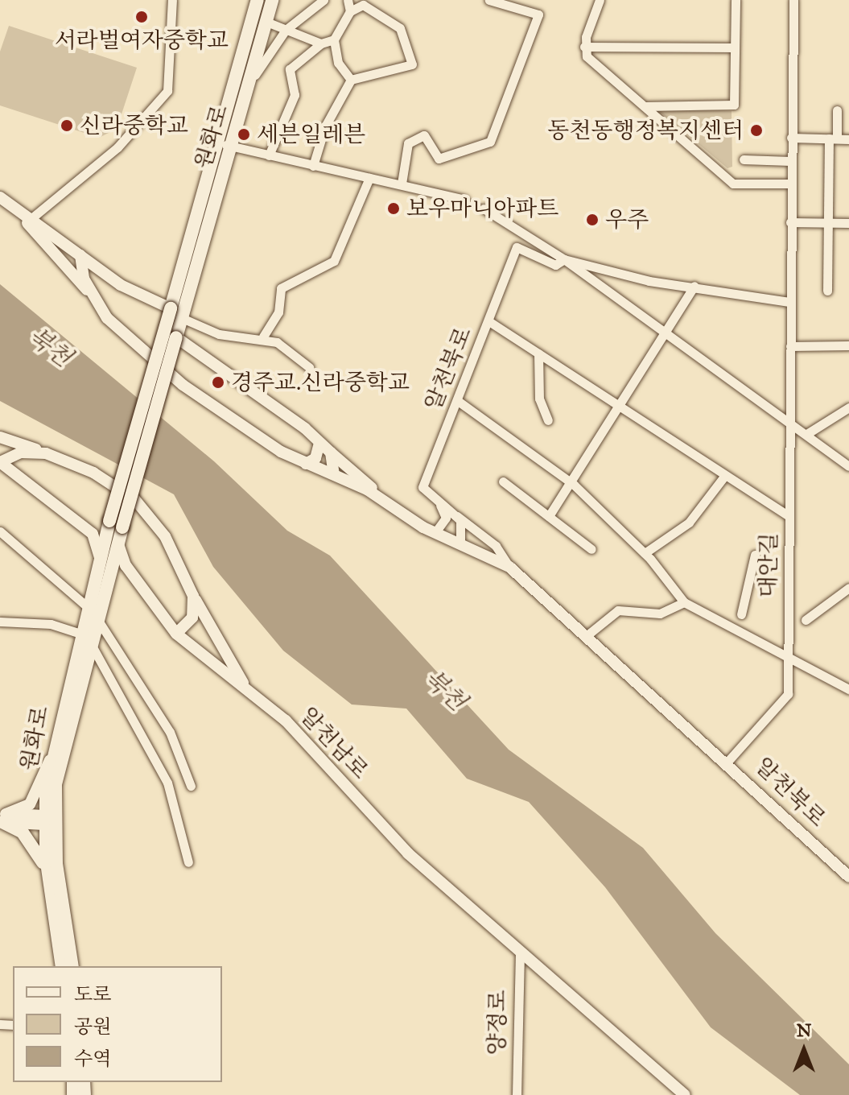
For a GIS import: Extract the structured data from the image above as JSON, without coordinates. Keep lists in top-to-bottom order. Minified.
{"streets":{"main road":["원화로"],"street":["알천북로","대안길","알천남로","양정로"]},"crossings":[["원화로","알천남로"],["알천북로","대안길"],["알천남로","양정로"]],"water":["북천"],"places":["서라벌여자중학교","신라중학교","동천동행정복지센터","세븐일레븐","보우마니아파트","우주","경주교.신라중학교"],"legend":["도로","공원","수역"],"north":"top"}
